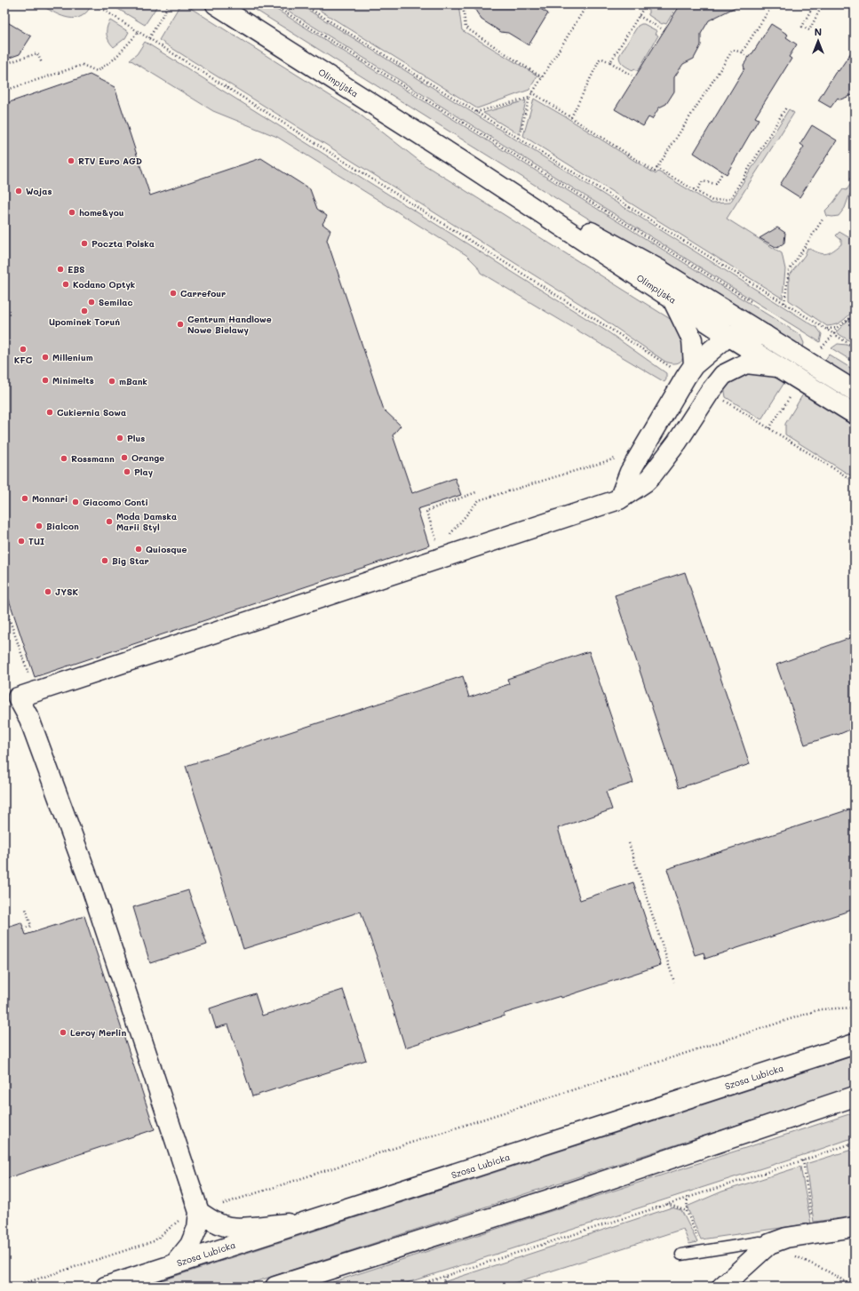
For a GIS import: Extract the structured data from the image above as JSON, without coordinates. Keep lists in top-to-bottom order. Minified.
{"streets":{"main road":["Olimpijska","Szosa Lubicka"]},"places":["RTV Euro AGD","Wojas","home&you","Poczta Polska","EBS","Kodano Optyk","Carrefour","Semilac","Upominek Toruń","Centrum Handlowe Nowe Bielawy","KFC","Millenium","Minimelts","mBank","Cukiernia Sowa","Plus","Orange","Rossmann","Play","Monnari","Giacomo Conti","Moda Damska Marii Styl","Bialcon","TUI","Quiosque","Big Star","JYSK","Leroy Merlin"],"north":"top"}
